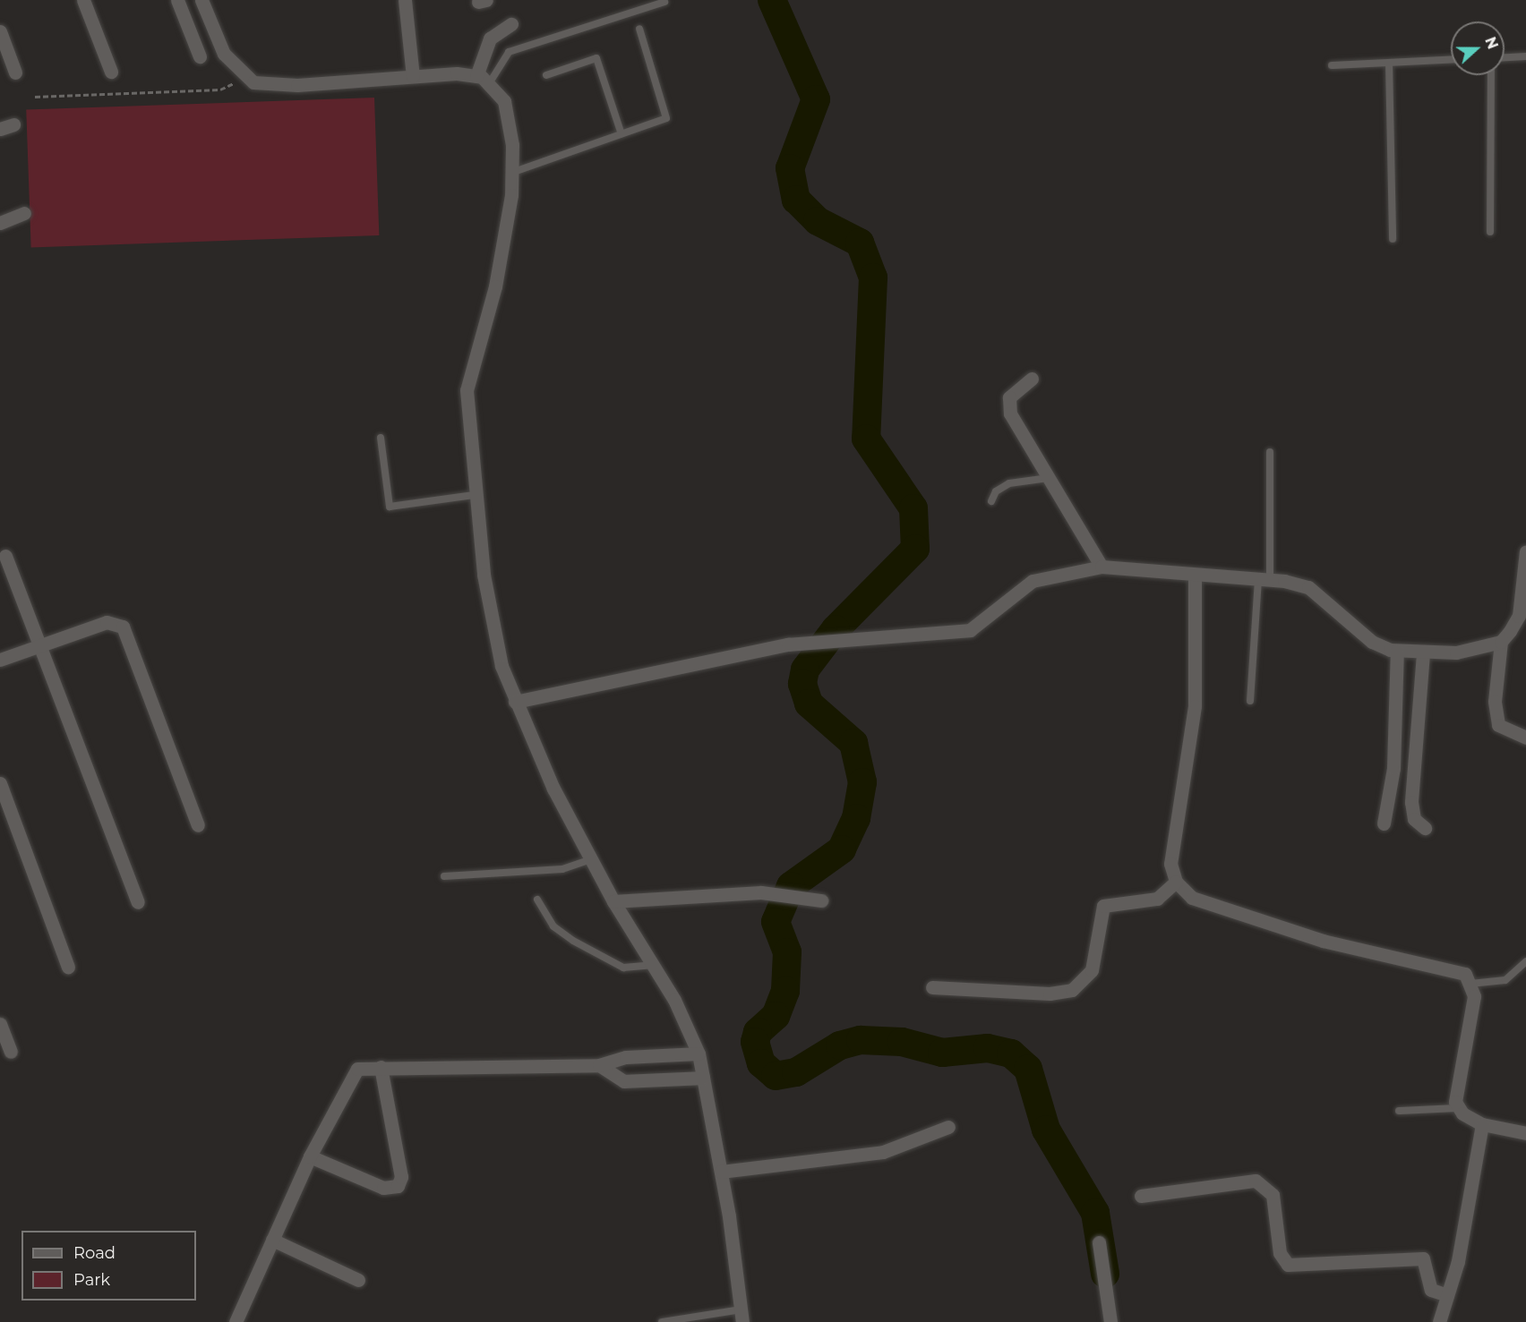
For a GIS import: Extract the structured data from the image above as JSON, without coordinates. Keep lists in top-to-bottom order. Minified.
{"legend":["Road","Park"],"north":"right"}
